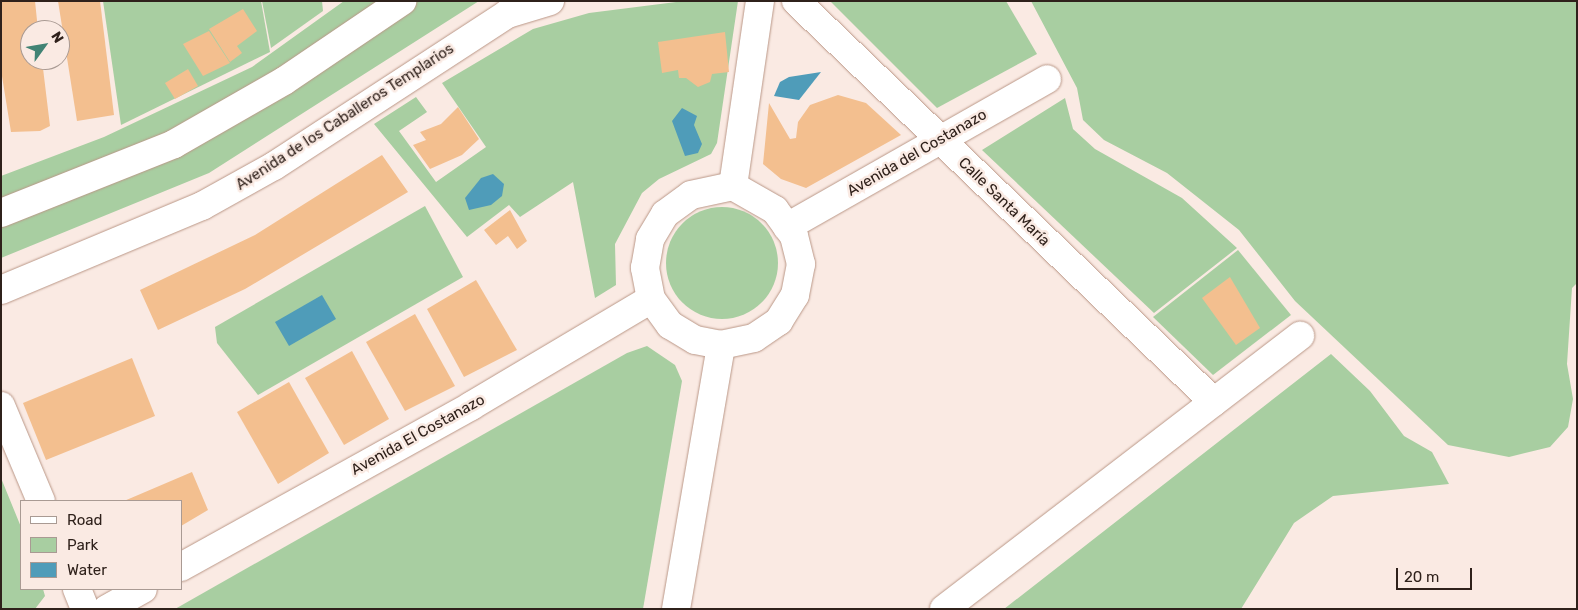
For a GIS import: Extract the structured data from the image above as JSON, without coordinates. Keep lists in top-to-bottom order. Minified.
{"streets":{"street":["Avenida de los Caballeros Templarios","Avenida del Costanazo","Calle Santa María","Avenida El Costanazo"]},"crossings":[["Avenida del Costanazo","Calle Santa María"],["Avenida del Costanazo","Avenida El Costanazo"]],"legend":["Road","Park","Water"],"scale_bar":"20 m","north":"top right"}
